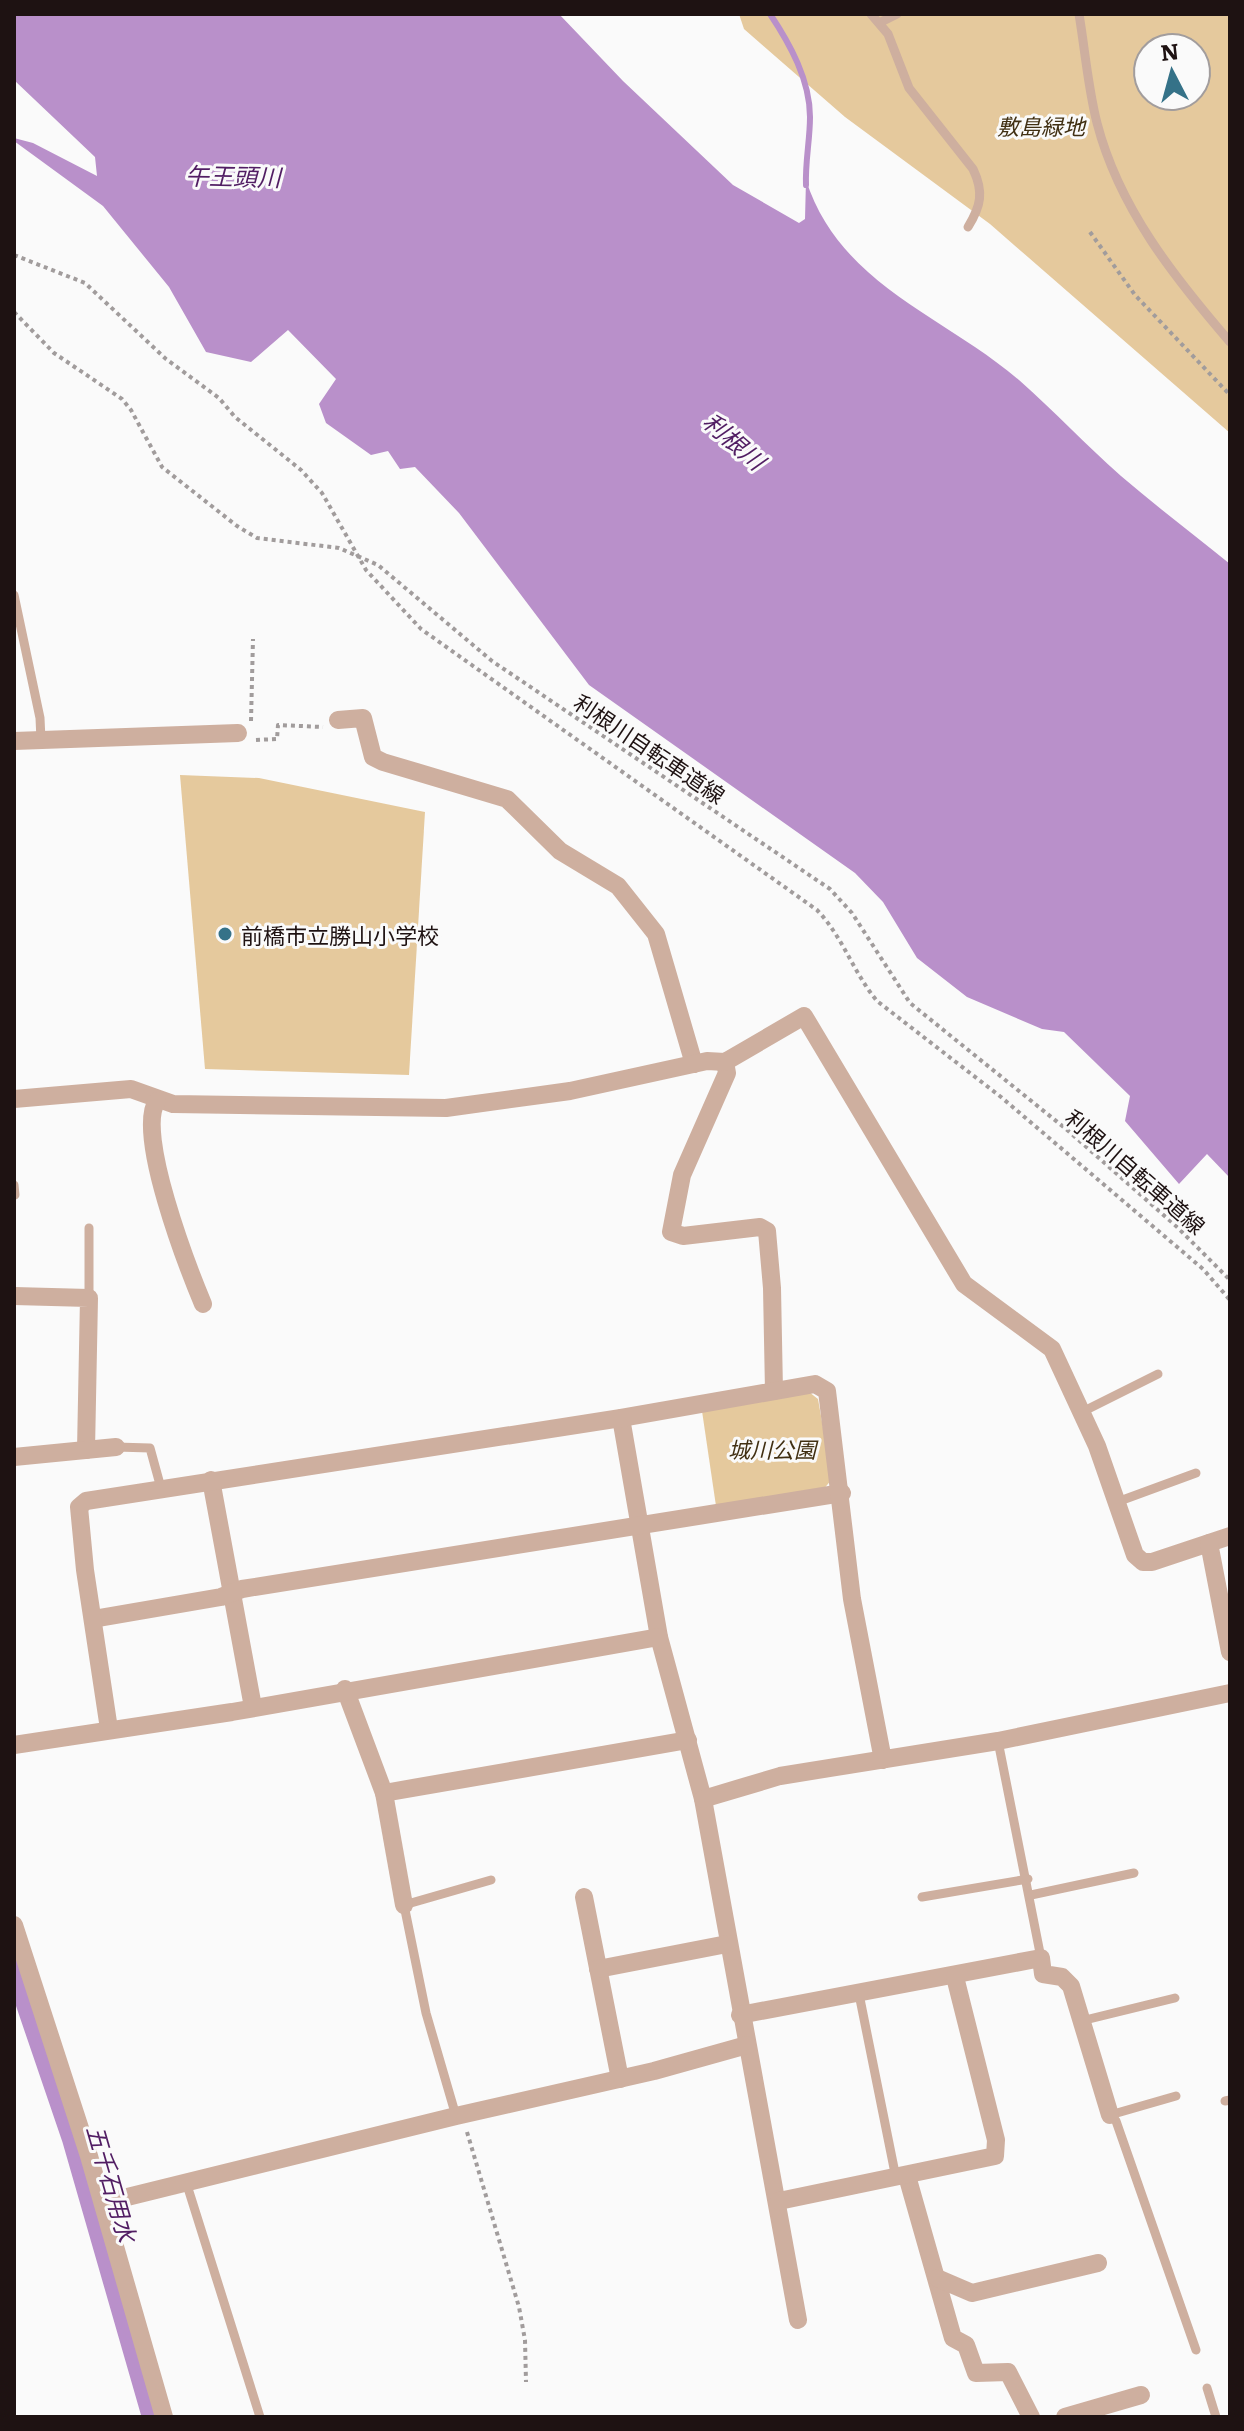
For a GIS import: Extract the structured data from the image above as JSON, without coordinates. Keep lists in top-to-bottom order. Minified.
{"streets":{"path":["利根川自転車道線"]},"water":["午王頭川","利根川","五千石用水"],"parks":["敷島緑地","城川公園"],"places":["前橋市立勝山小学校"],"north":"top"}
